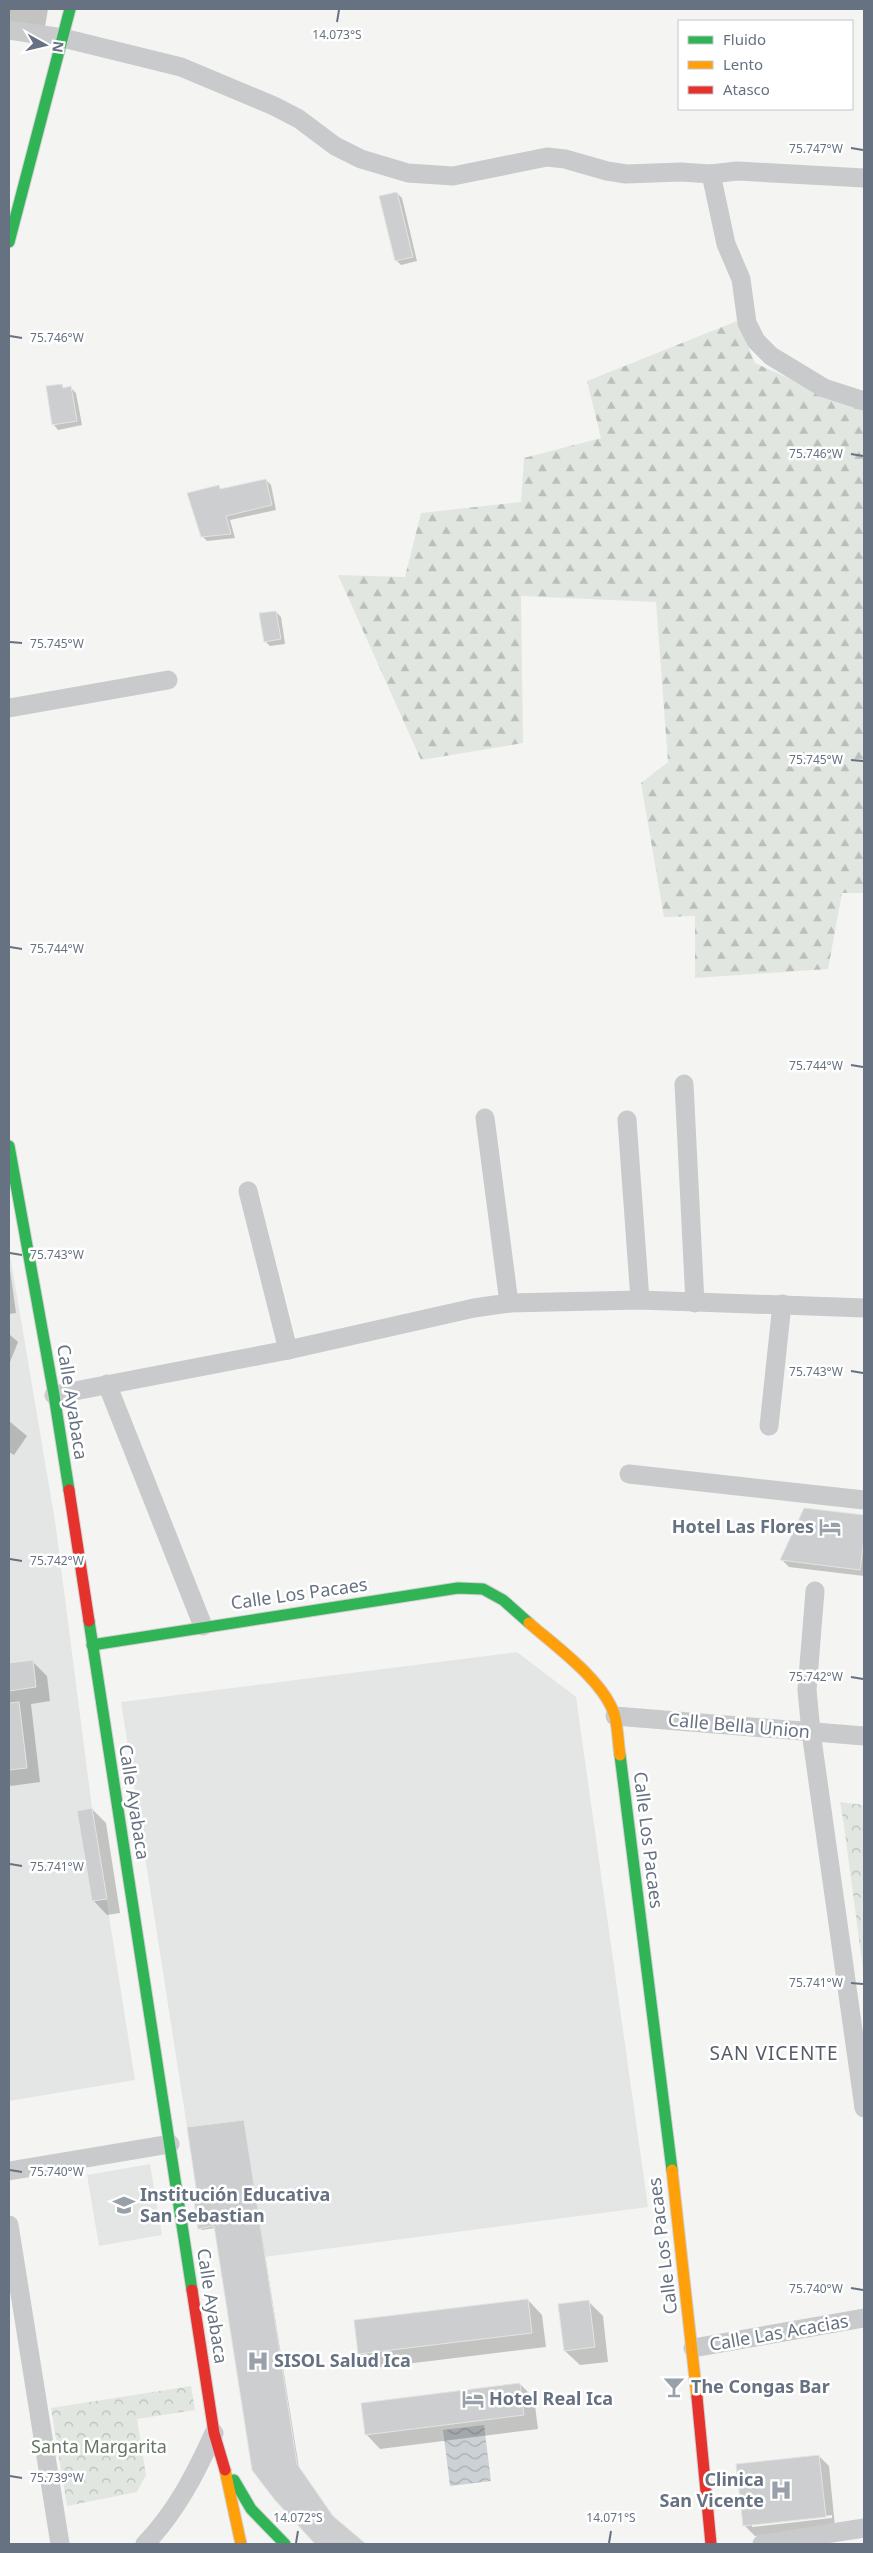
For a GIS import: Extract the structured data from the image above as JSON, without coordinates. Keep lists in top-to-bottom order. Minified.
{"streets":{"main road":["Calle Ayabaca","Calle Los Pacaes"],"street":["Calle Bella Union","Calle Las Acacias"]},"crossings":[["Calle Ayabaca","Calle Los Pacaes"],["Calle Los Pacaes","Calle Bella Union"],["Calle Los Pacaes","Calle Las Acacias"]],"districts":["SAN VICENTE"],"parks":["Santa Margarita"],"places":{"hotel":["Hotel Las Flores","Hotel Real Ica"],"school or university":["Institución Educativa San Sebastian"],"hospital":["SISOL Salud Ica","Clinica San Vicente"],"bar":["The Congas Bar"]},"legend":["Fluido","Lento","Atasco"],"north":"right","coordinates":["14.073°S","75.747°W","75.746°W","75.745°W","75.744°W","75.743°W","75.742°W","75.741°W","75.740°W","75.739°W","14.072°S","14.071°S"]}
